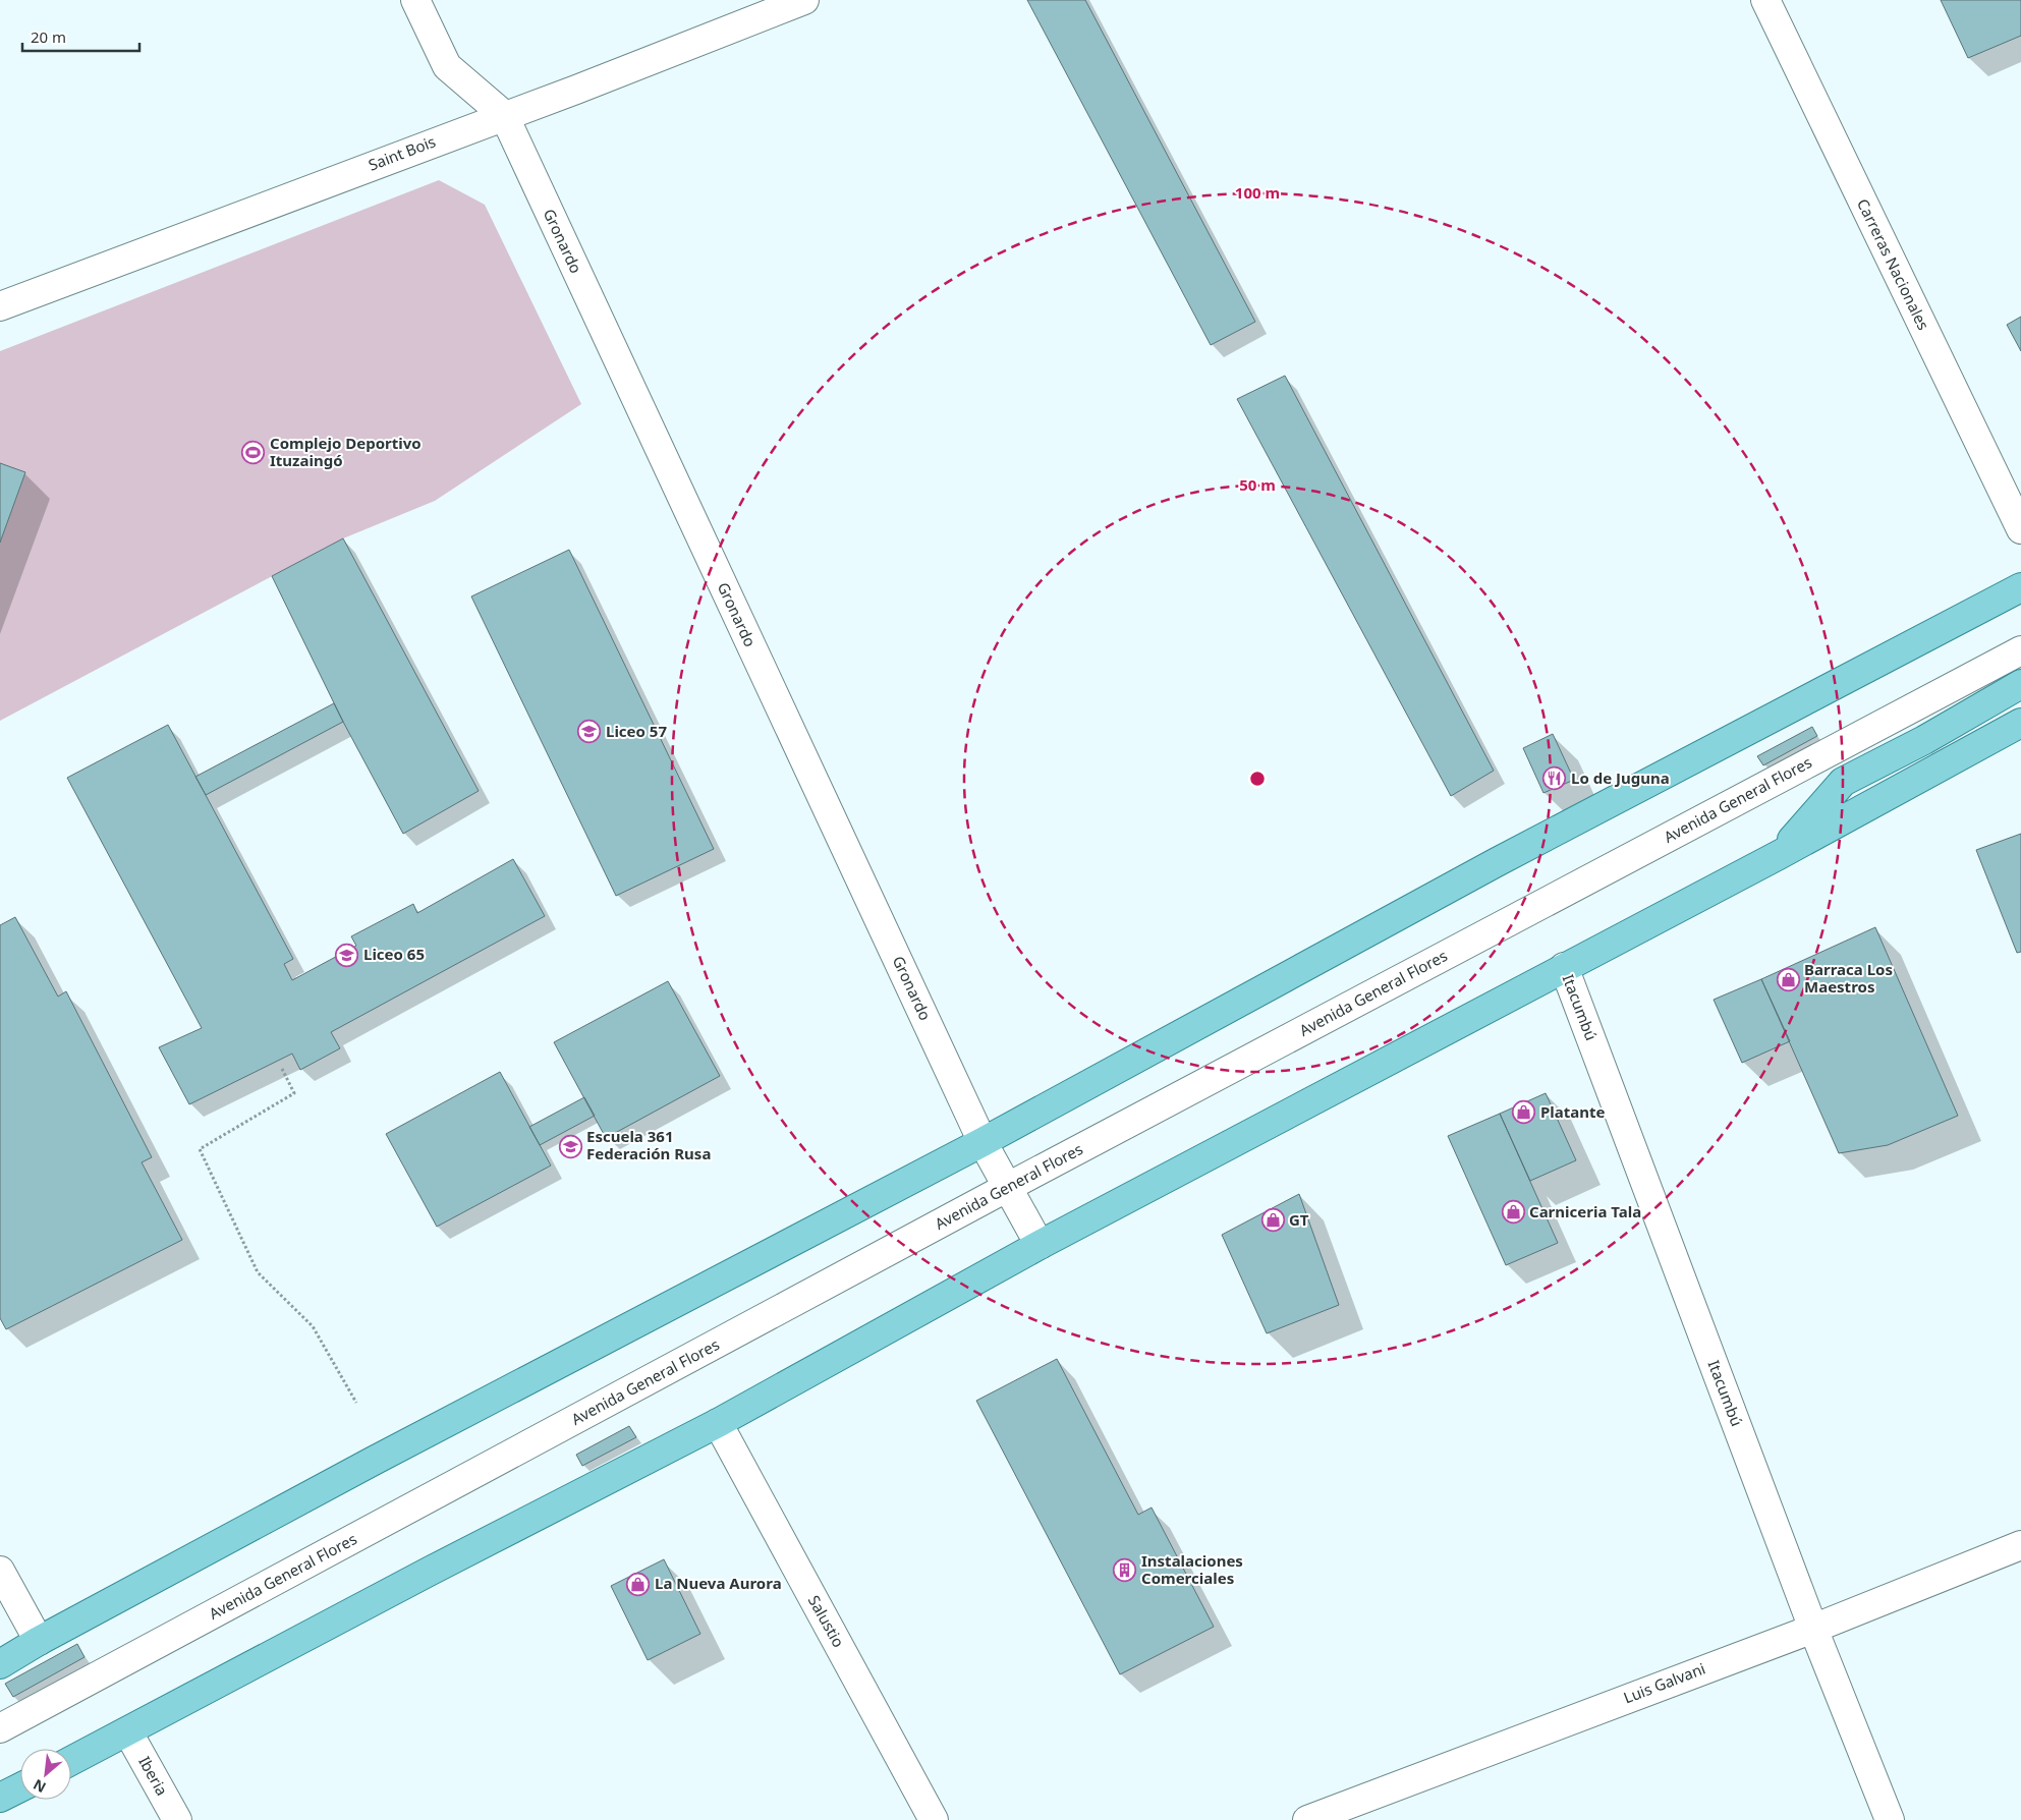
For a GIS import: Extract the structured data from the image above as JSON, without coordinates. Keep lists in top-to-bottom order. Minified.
{"streets":{"street":["Saint Bois","Gronardo","Carreras Nacionales","Avenida General Flores","Itacumbú","Salustio","Luis Galvani","Iberia"]},"crossings":[["Saint Bois","Gronardo"],["Gronardo","Avenida General Flores"],["Itacumbú","Luis Galvani"]],"places":{"sports":["Complejo Deportivo Ituzaingó"],"school or university":["Liceo 57","Liceo 65","Escuela 361 Federación Rusa"],"restaurant":["Lo de Juguna"],"shop":["Barraca Los Maestros","Platante","Carniceria Tala","GT","La Nueva Aurora"],"building":["Instalaciones Comerciales"]},"scale_bar":"20 m","north":"bottom left","rings":["100 m","50 m"]}
